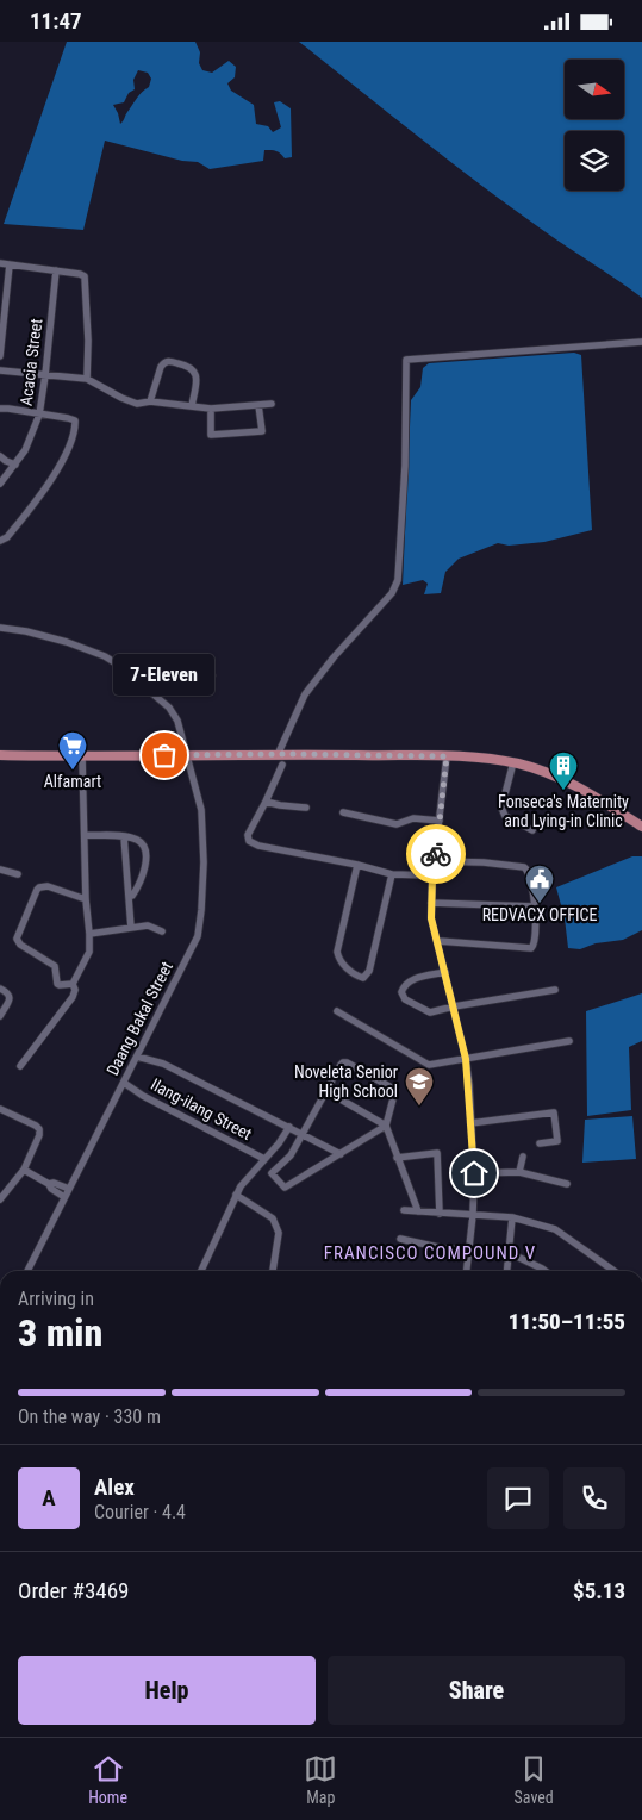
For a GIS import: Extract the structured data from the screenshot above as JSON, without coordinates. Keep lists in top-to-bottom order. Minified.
{"streets":{"street":["Acacia Street","Daang Bakal Street","Ilang-ilang Street"]},"crossings":[["Daang Bakal Street","Ilang-ilang Street"]],"districts":["FRANCISCO COMPOUND V"],"places":{"other":["7-Eleven"],"supermarket":["Alfamart"],"building":["Fonseca's Maternity and Lying-in Clinic"],"public building":["REDVACX OFFICE"],"school or university":["Noveleta Senior High School"]},"north":"right","page":{"status":"11:47","bubble":"7-Eleven","heading":["3 min","Arriving in","11:50–11:55"],"panel":["Alex","Courier · 4.4","Order #3469","$5.13"],"bar":"On the way · 330 m","round":"A","buttons":["Help","Share"],"tabs":["Home","Map","Saved"]}}
